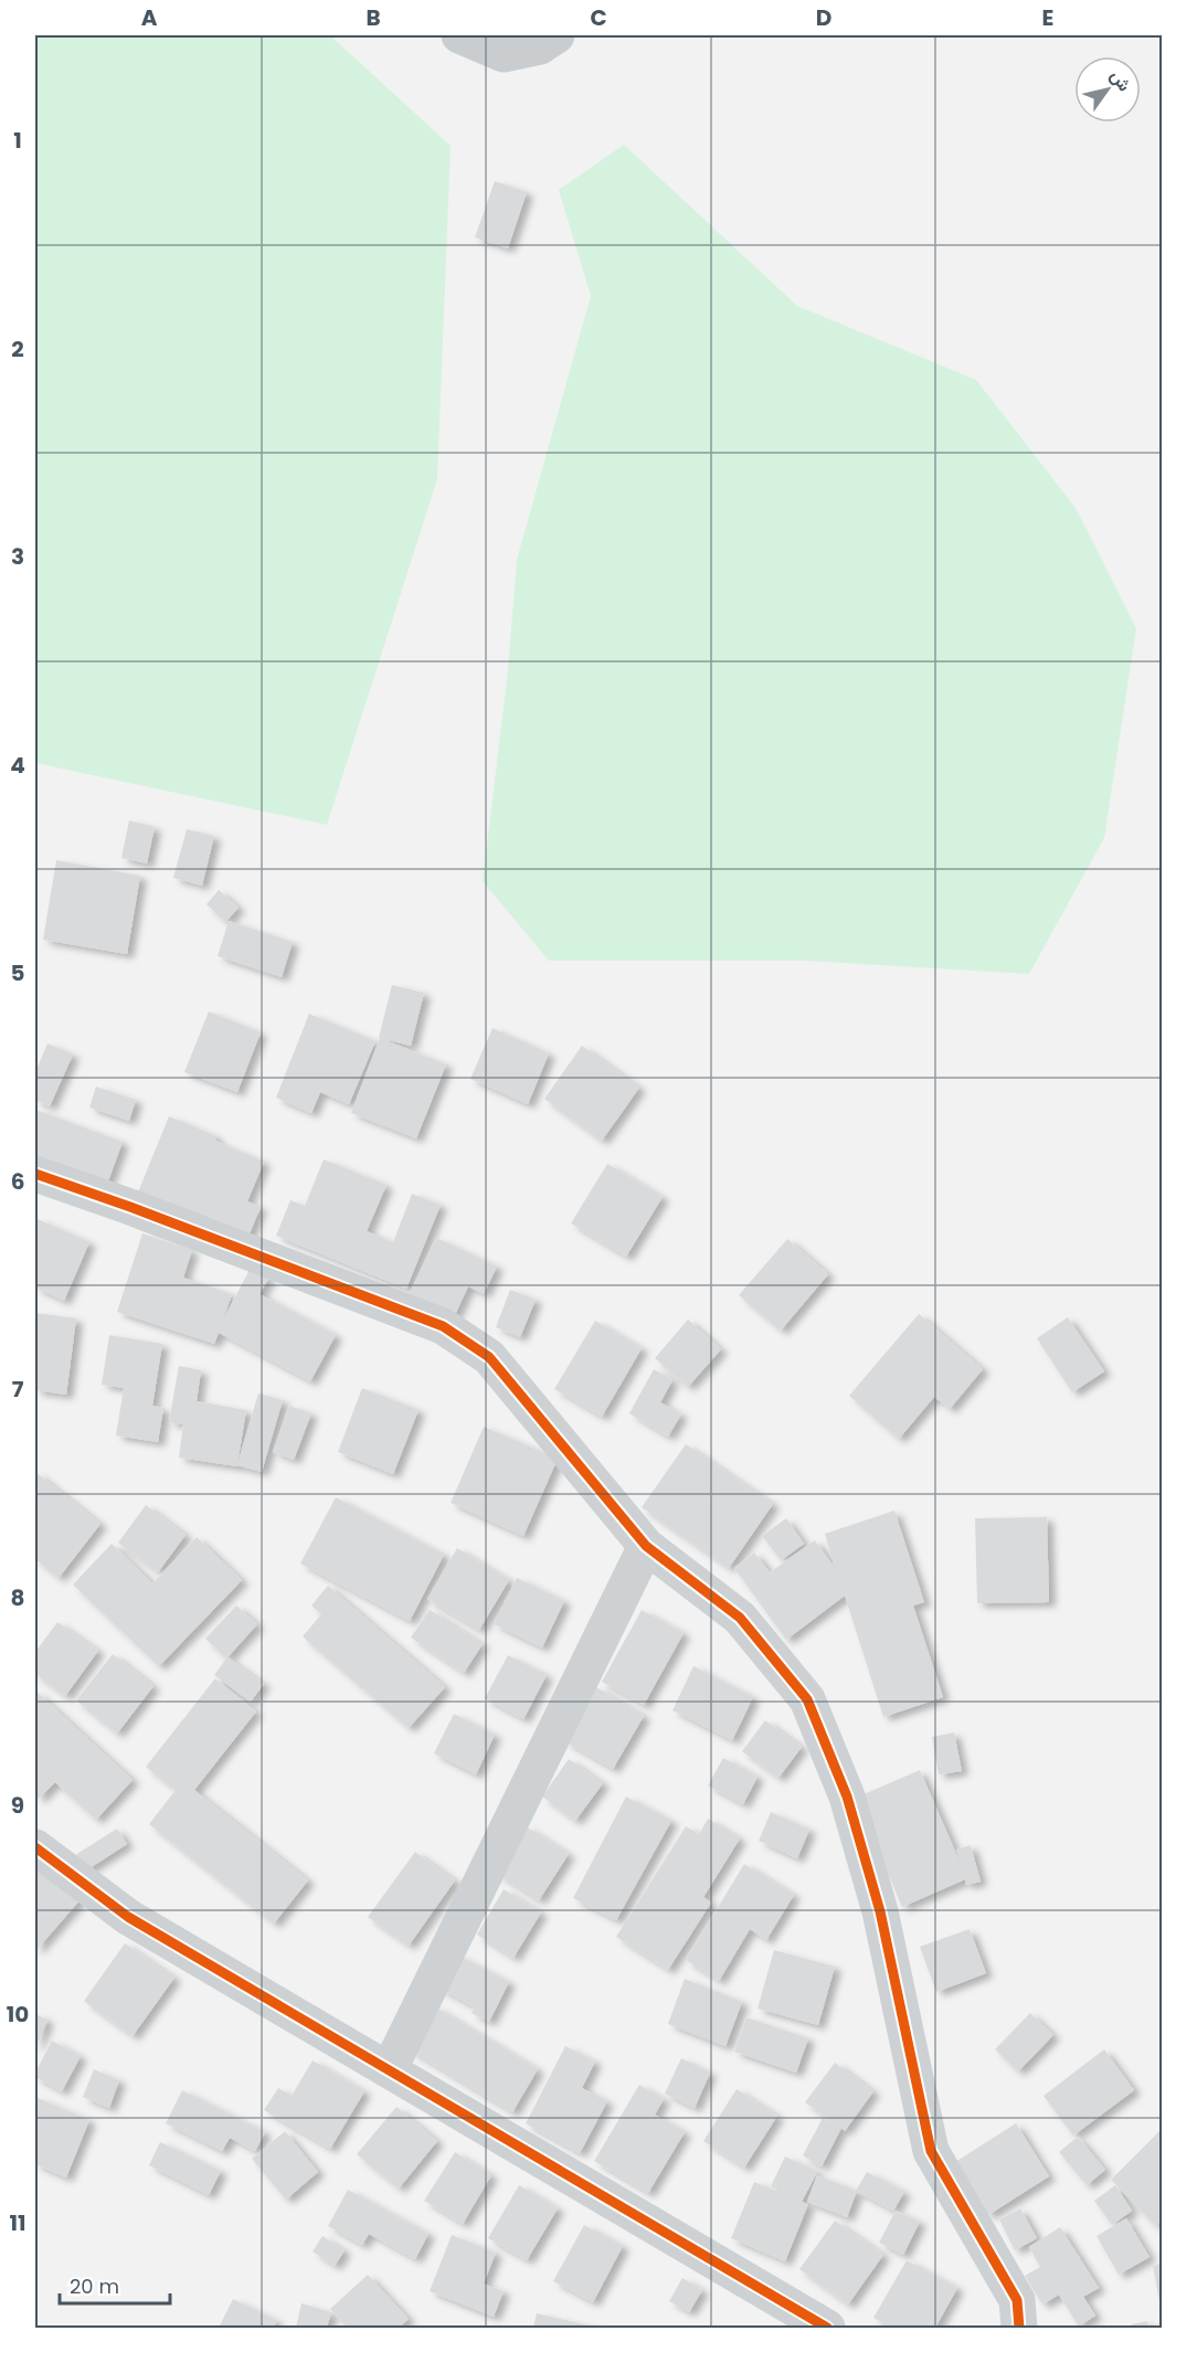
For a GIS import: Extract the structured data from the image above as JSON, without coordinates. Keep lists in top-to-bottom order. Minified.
{"scale_bar":"20 m","north":"top right","grid":{"columns":["A","B","C","D","E"],"rows":["1","2","3","4","5","6","7","8","9","10","11"]}}
